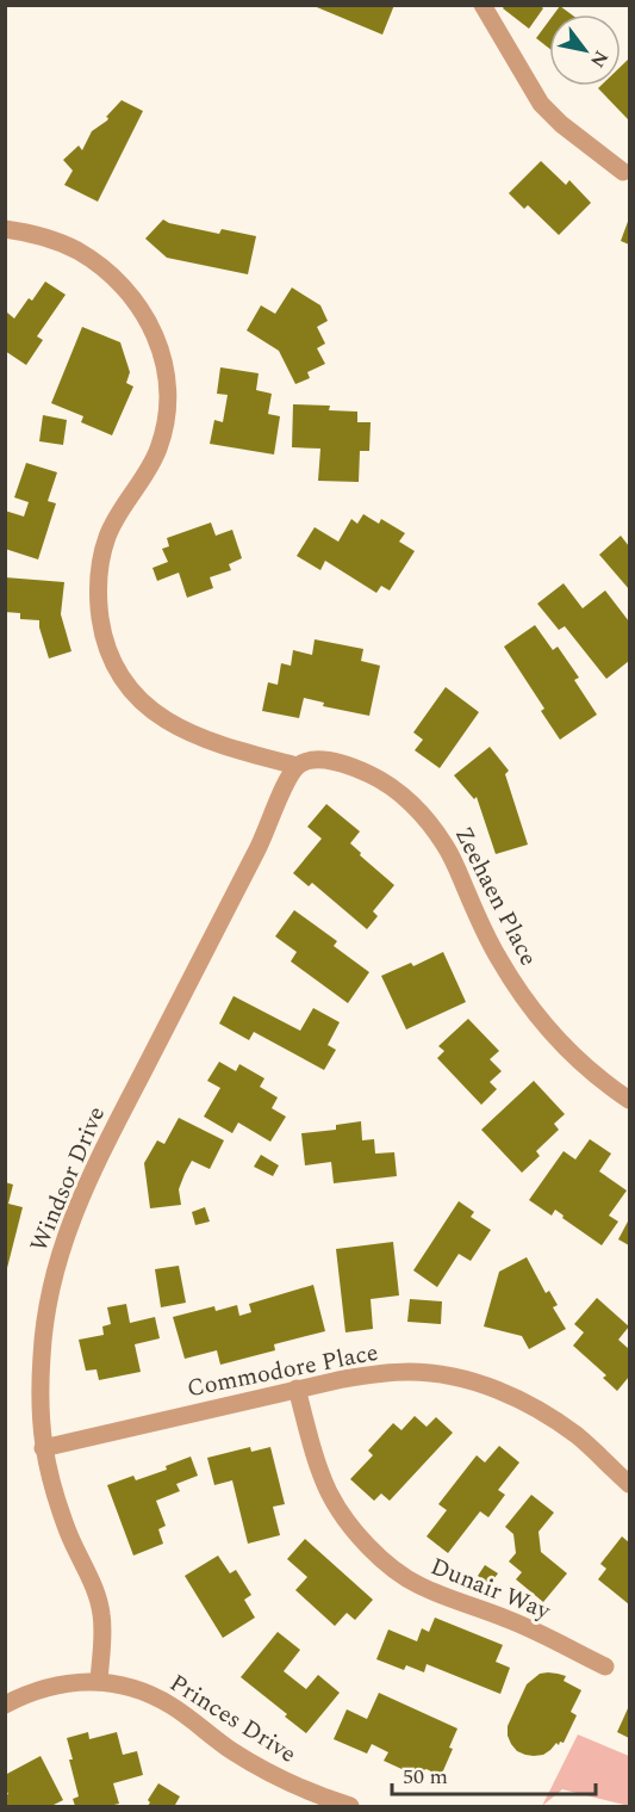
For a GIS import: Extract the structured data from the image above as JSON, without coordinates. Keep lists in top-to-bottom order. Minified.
{"streets":{"street":["Zeehaen Place","Windsor Drive","Commodore Place","Dunair Way","Princes Drive"]},"crossings":[["Zeehaen Place","Windsor Drive"],["Windsor Drive","Commodore Place"],["Windsor Drive","Princes Drive"],["Commodore Place","Dunair Way"]],"scale_bar":"50 m","north":"bottom right"}
